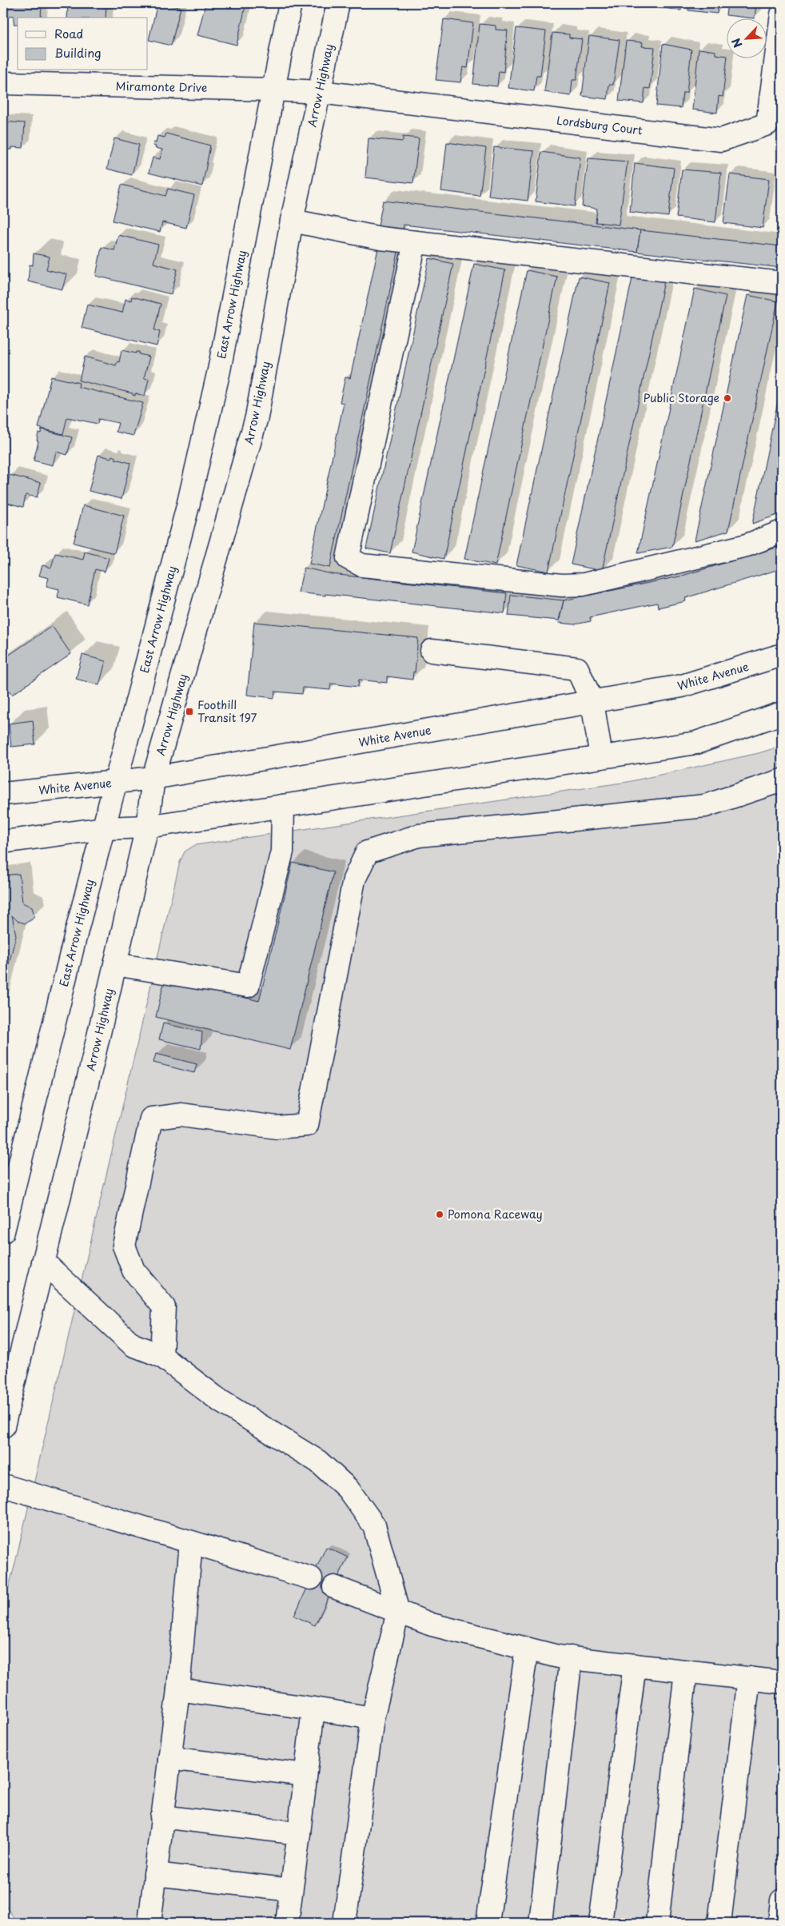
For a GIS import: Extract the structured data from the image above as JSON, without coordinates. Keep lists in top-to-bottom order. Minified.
{"streets":{"main road":["Arrow Highway","Miramonte Drive","Lordsburg Court","East Arrow Highway","White Avenue"]},"crossings":[["Arrow Highway","Miramonte Drive"],["Arrow Highway","Lordsburg Court"],["Arrow Highway","White Avenue"],["Miramonte Drive","Lordsburg Court"],["Miramonte Drive","East Arrow Highway"],["East Arrow Highway","White Avenue"]],"places":{"other":["Public Storage","Pomona Raceway"],"transit":["Foothill Transit 197"]},"legend":["Road","Building"],"north":"bottom left"}
